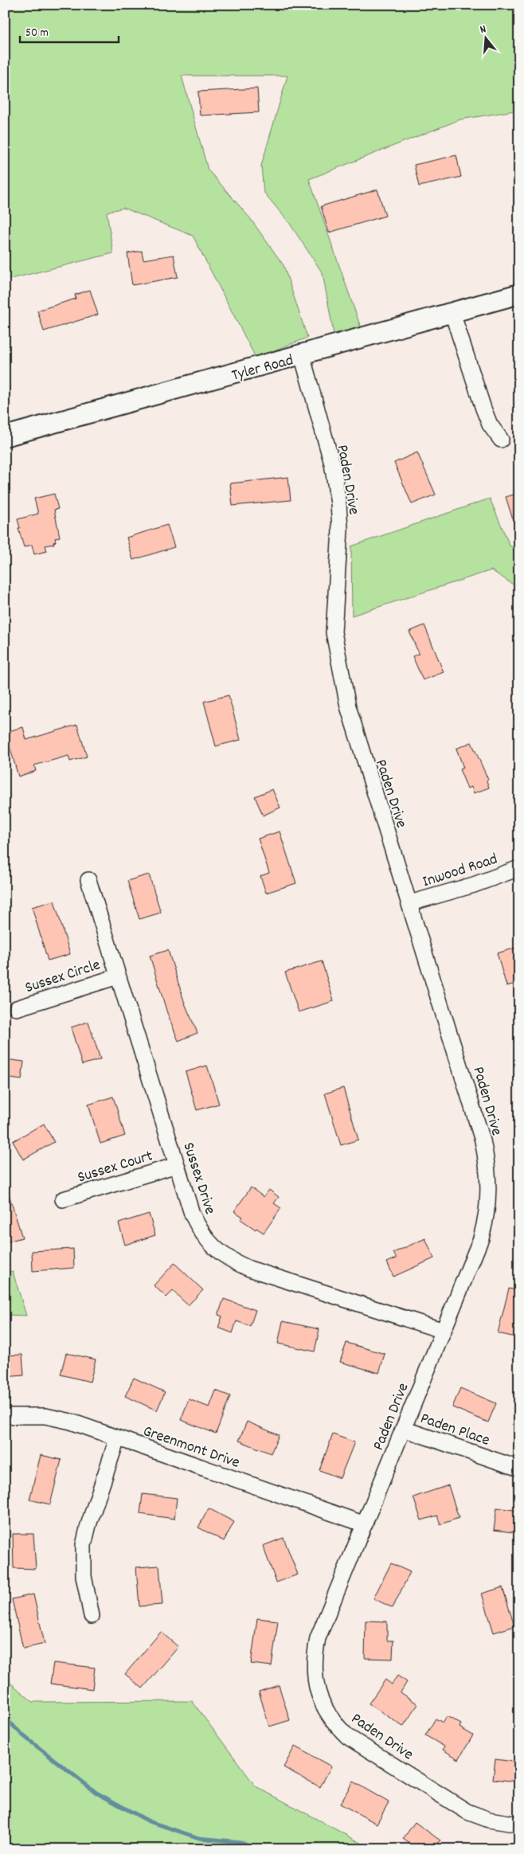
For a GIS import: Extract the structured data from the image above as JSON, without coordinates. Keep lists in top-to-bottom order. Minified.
{"streets":{"street":["Tyler Road","Paden Drive","Inwood Road","Sussex Circle","Sussex Court","Sussex Drive","Paden Place","Greenmont Drive"]},"crossings":[["Tyler Road","Paden Drive"],["Paden Drive","Inwood Road"],["Paden Drive","Sussex Drive"],["Paden Drive","Paden Place"],["Paden Drive","Greenmont Drive"],["Sussex Circle","Sussex Drive"],["Sussex Court","Sussex Drive"]],"scale_bar":"50 m","north":"top"}
